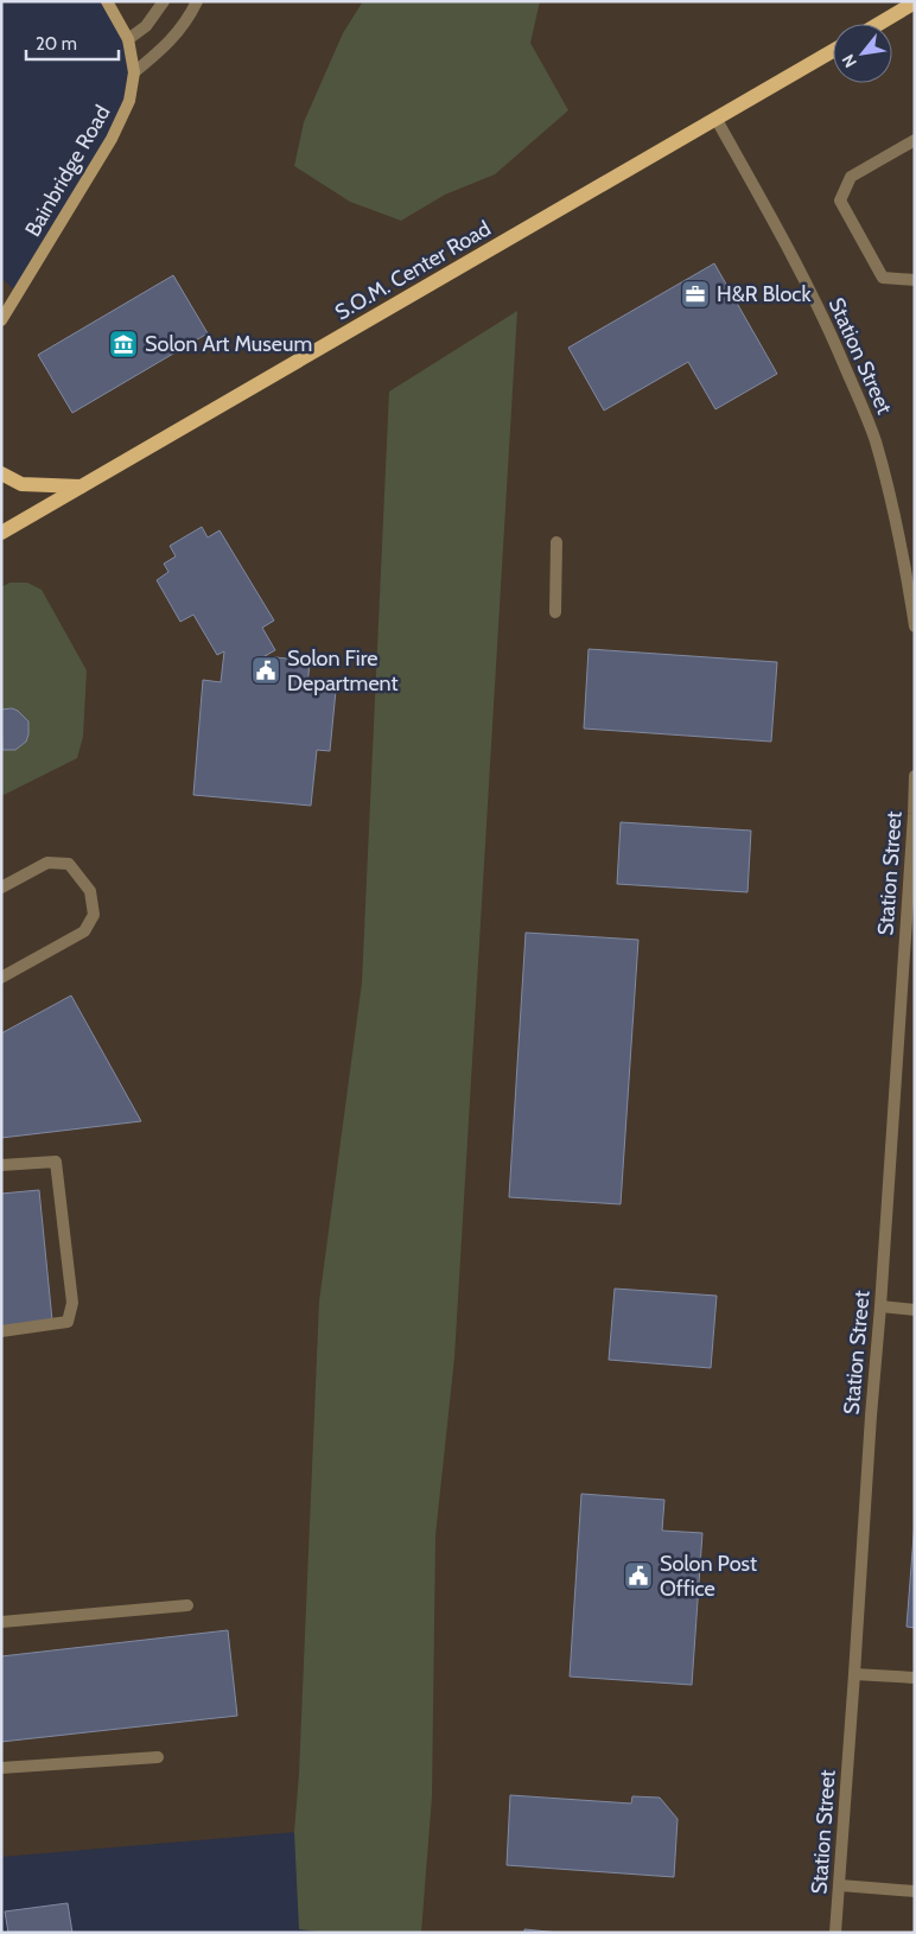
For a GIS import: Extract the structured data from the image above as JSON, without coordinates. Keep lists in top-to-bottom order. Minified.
{"streets":{"main road":["S.O.M. Center Road"],"street":["Bainbridge Road","Station Street"]},"crossings":[["S.O.M. Center Road","Station Street"]],"places":{"office":["H&R Block"],"museum":["Solon Art Museum"],"public building":["Solon Fire Department","Solon Post Office"]},"scale_bar":"20 m","north":"bottom left"}
